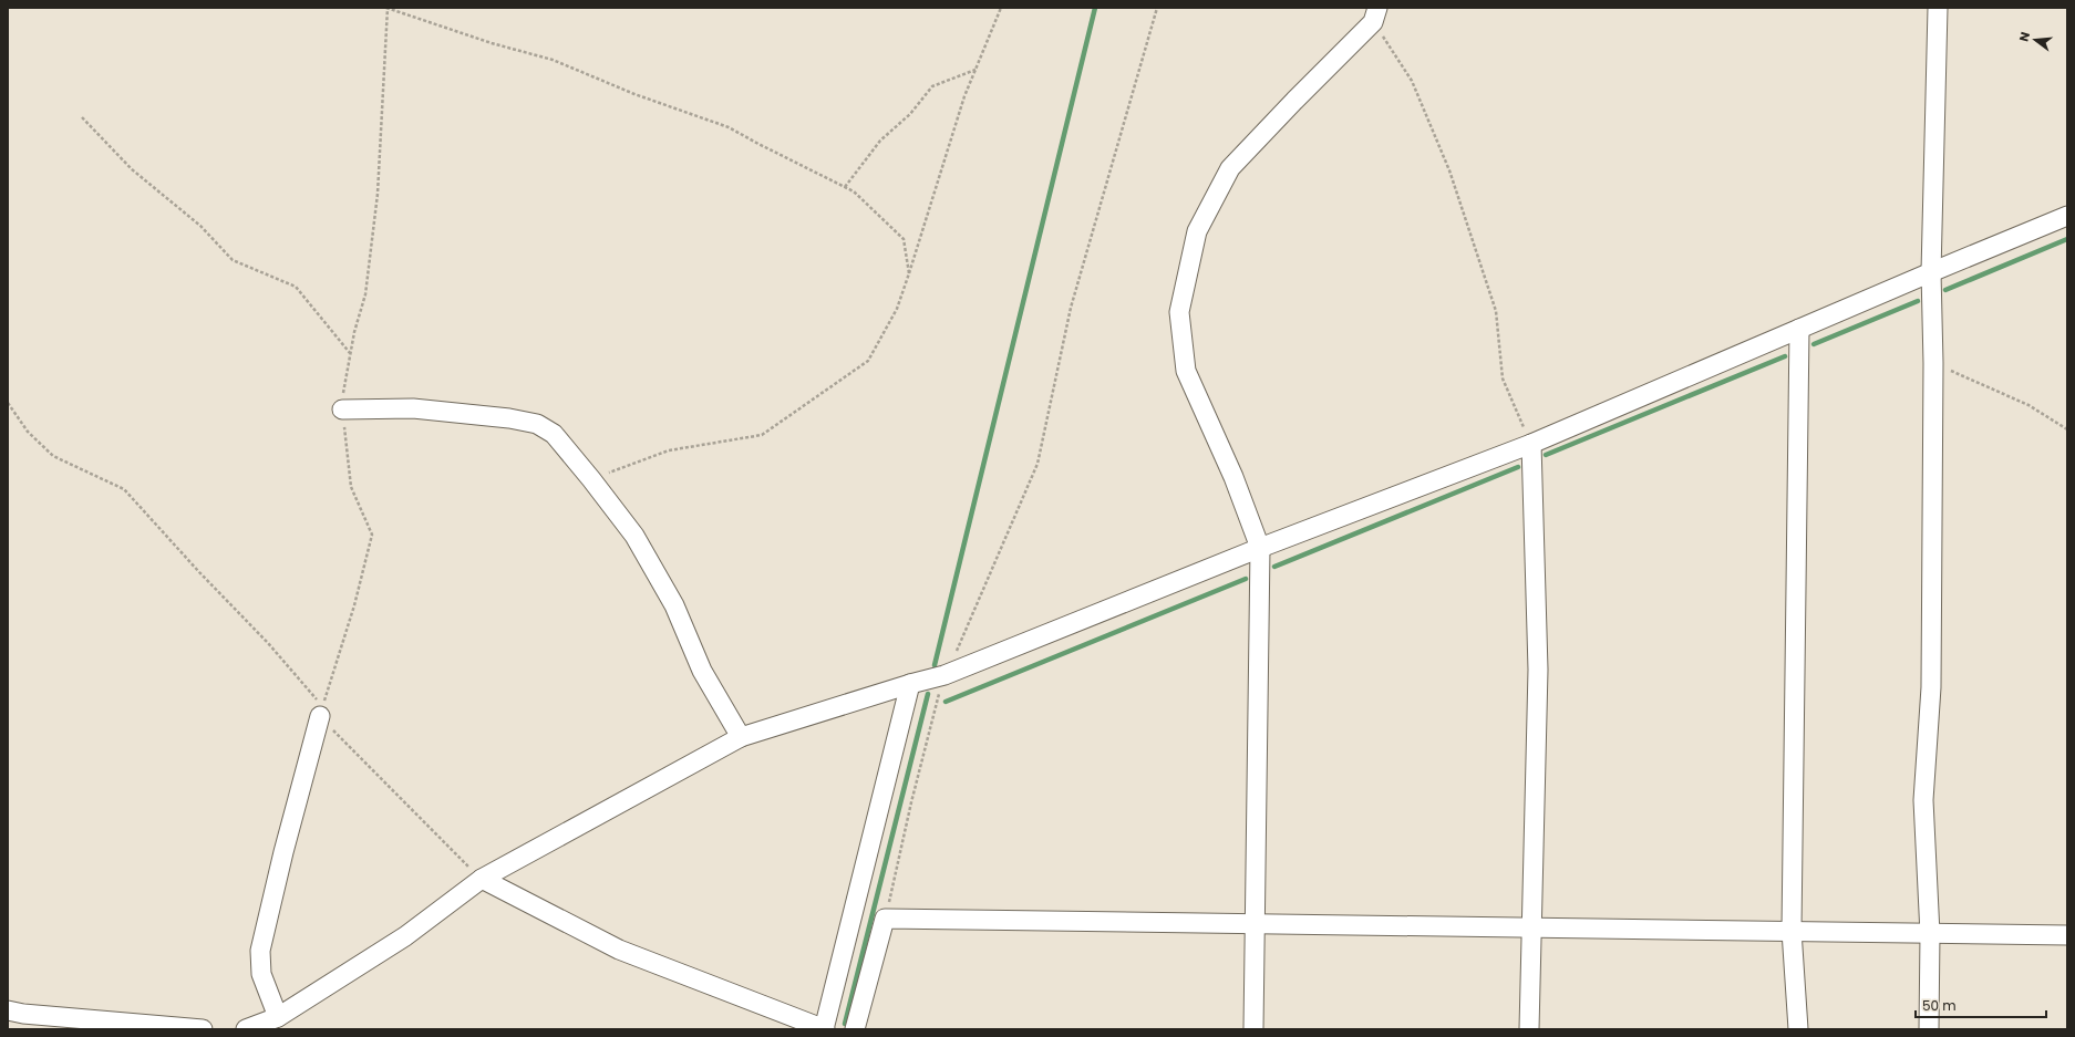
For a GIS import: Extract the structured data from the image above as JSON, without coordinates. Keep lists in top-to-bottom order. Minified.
{"scale_bar":"50 m","north":"left"}
